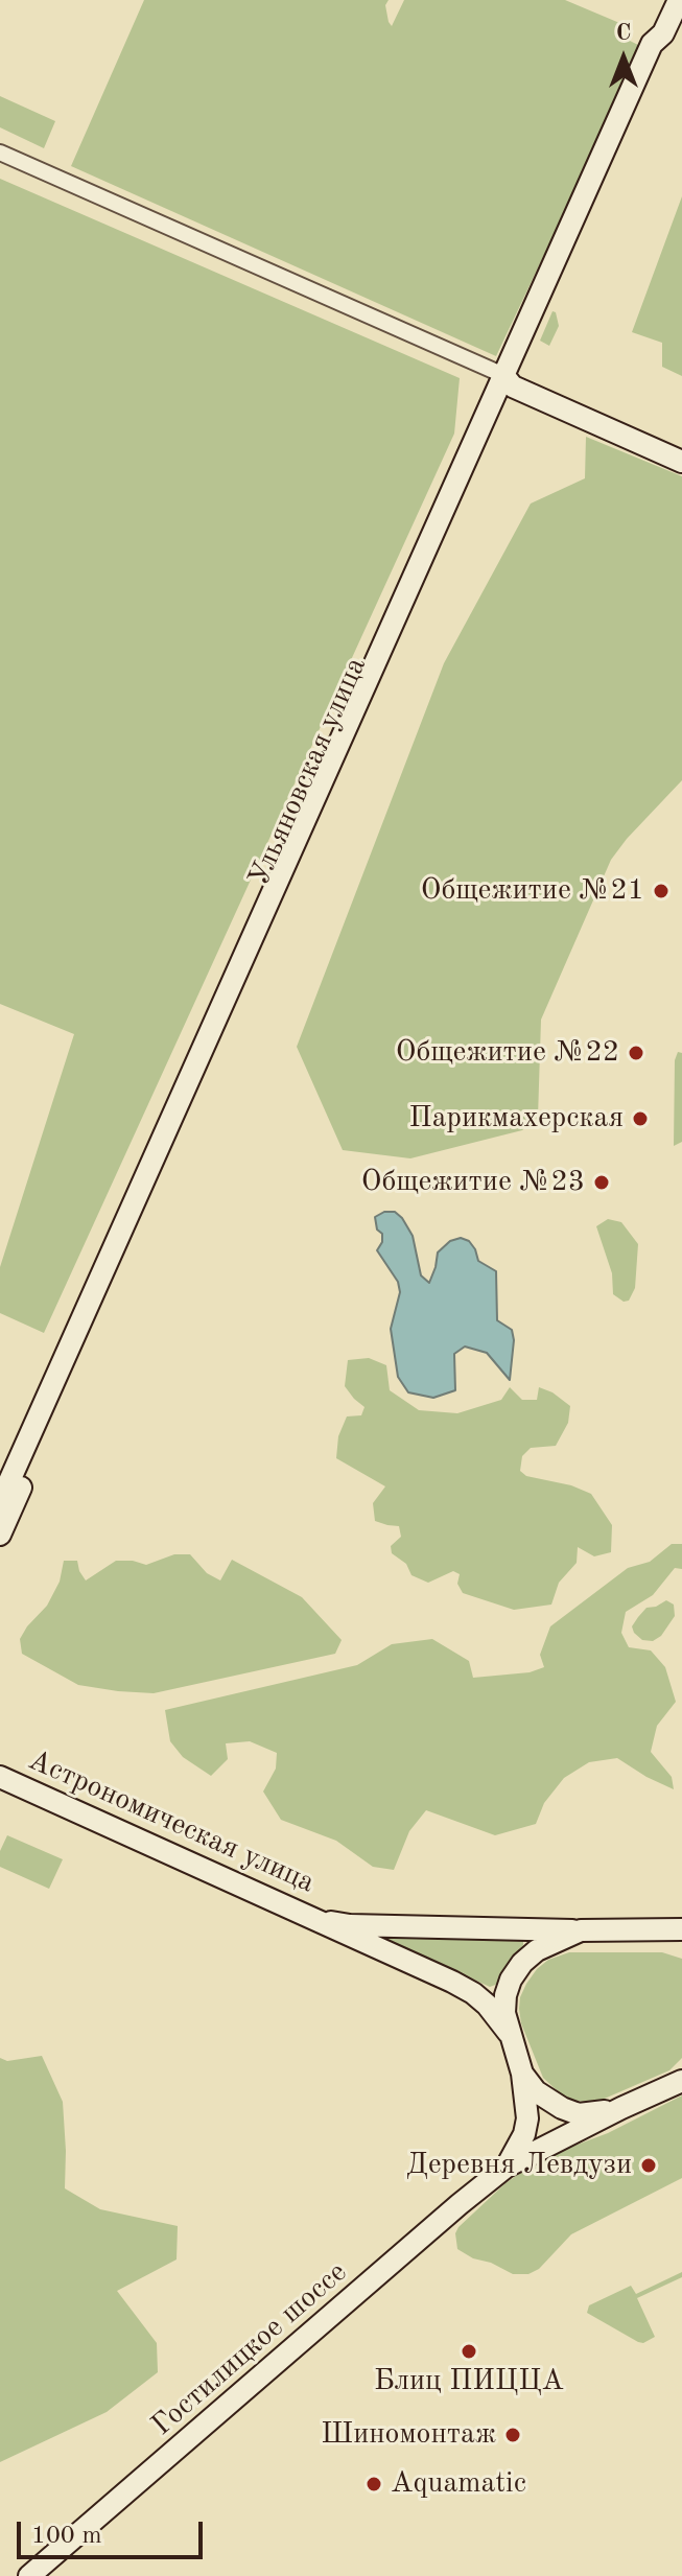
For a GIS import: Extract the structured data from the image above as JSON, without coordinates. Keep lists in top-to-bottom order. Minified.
{"streets":{"street":["Ульяновская улица","Астрономическая улица","Гостилицкое шоссе"]},"crossings":[["Астрономическая улица","Гостилицкое шоссе"]],"places":["Общежитие №21","Общежитие №22","Парикмахерская","Общежитие №23","Деревня Левдузи","Блиц ПИЦЦА","Шиномонтаж","Aquamatic"],"scale_bar":"100 m","north":"top"}
